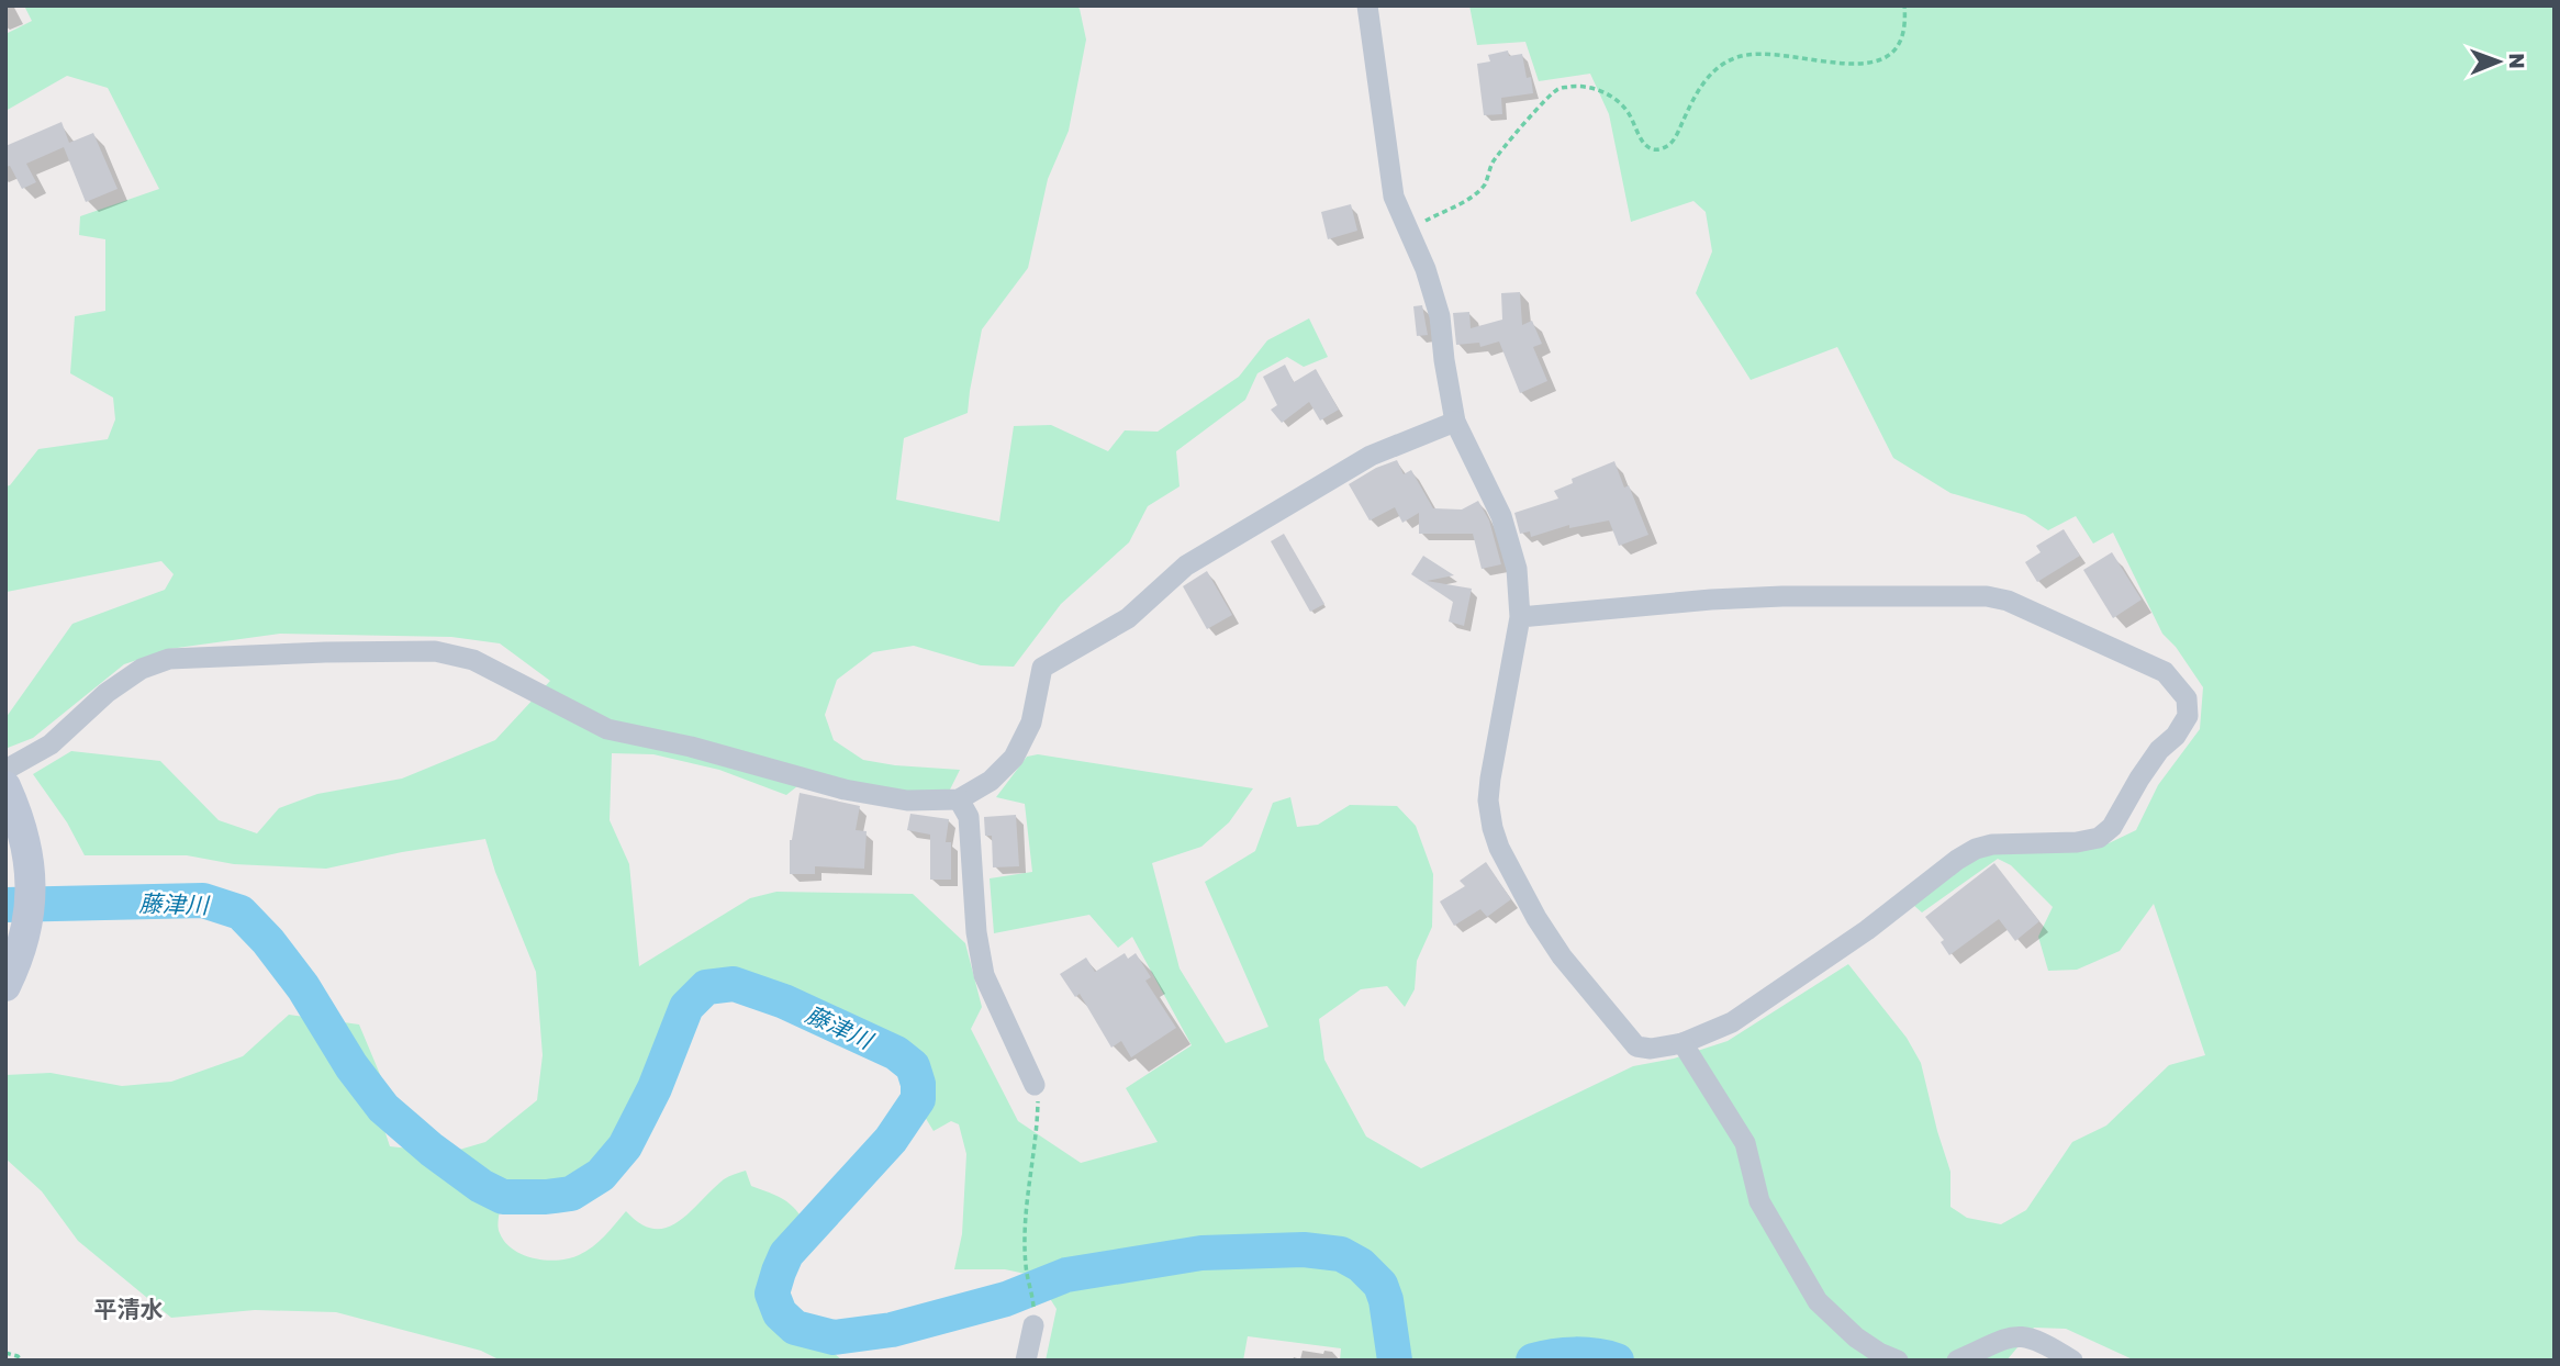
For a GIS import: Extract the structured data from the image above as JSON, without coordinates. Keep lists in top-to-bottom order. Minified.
{"districts":["平清水"],"water":["藤津川"],"north":"right"}
